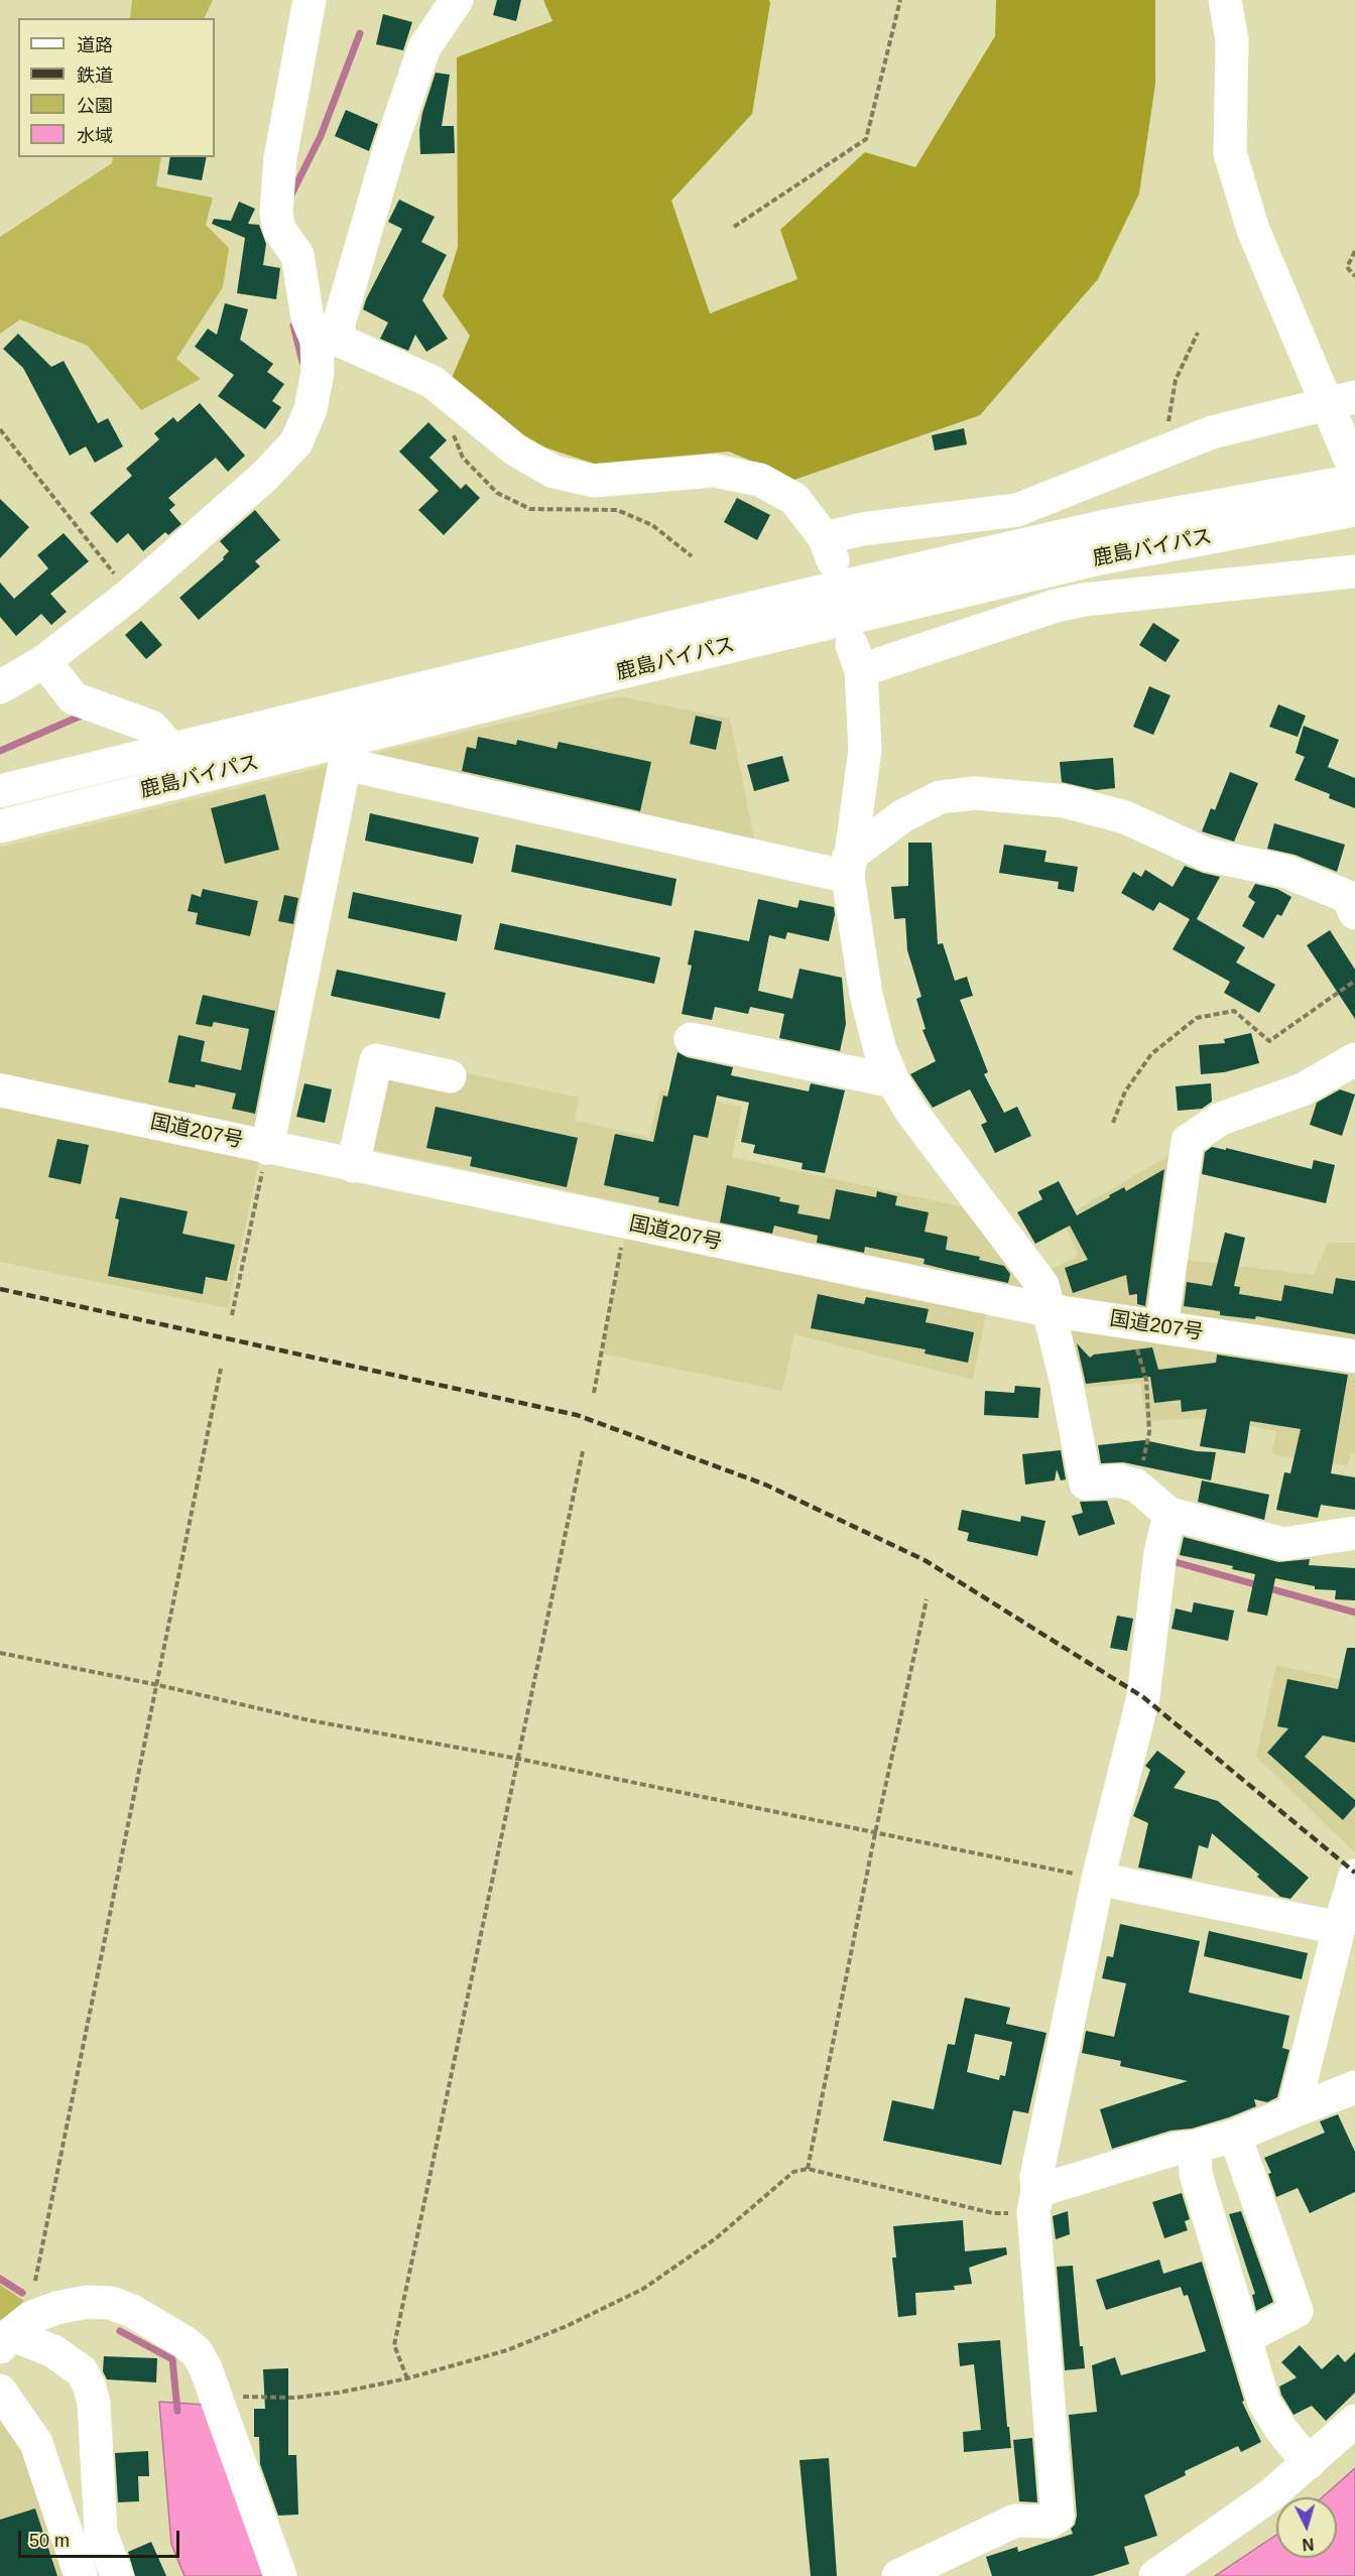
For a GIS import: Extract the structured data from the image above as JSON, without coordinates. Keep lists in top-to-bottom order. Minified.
{"streets":{"main road":["鹿島バイパス","国道207号"]},"legend":["道路","鉄道","公園","水域"],"scale_bar":"50 m","north":"bottom"}
